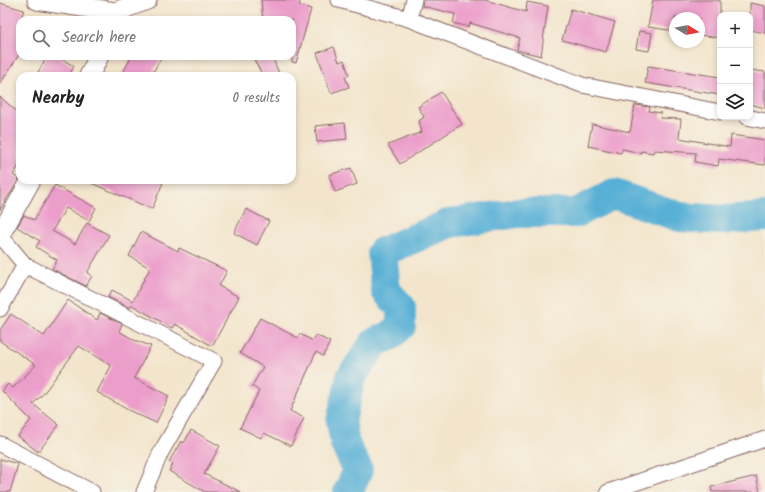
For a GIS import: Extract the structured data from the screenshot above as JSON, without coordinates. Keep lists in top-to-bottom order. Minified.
{"north":"right","page":{"map_buttons":["+","−"],"search":"Search here","heading":["Nearby","0 results"]}}
